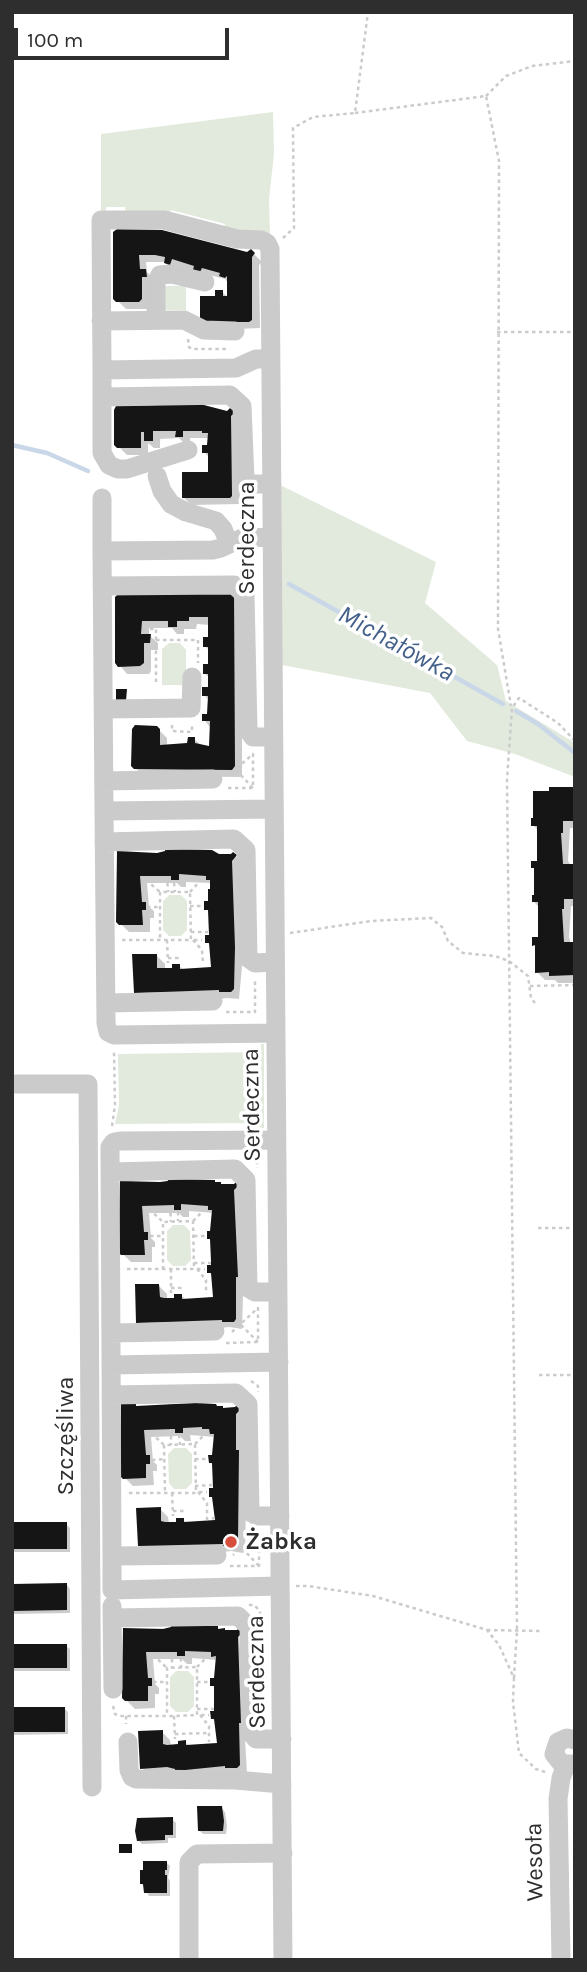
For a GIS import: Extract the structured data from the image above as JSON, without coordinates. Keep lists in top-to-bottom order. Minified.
{"streets":{"street":["Serdeczna","Szczęśliwa","Wesoła"]},"water":["Michałówka"],"places":["Żabka"],"scale_bar":"100 m"}
